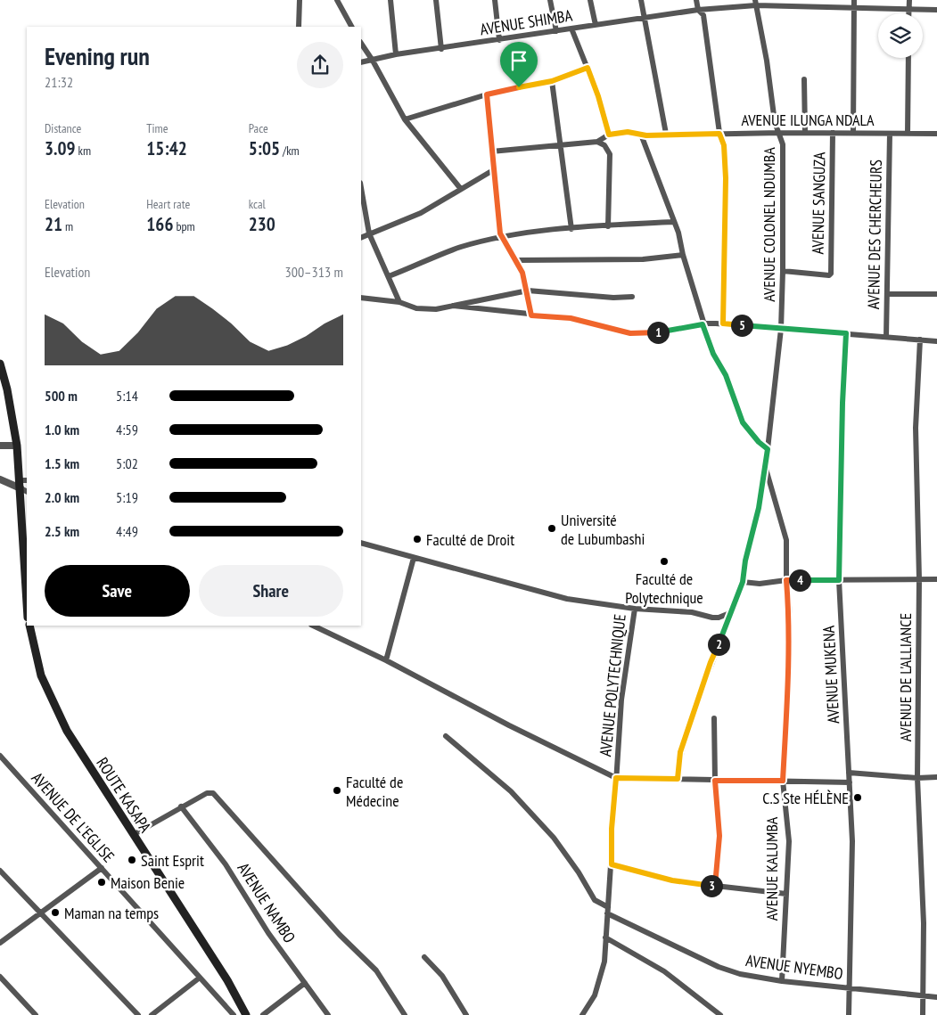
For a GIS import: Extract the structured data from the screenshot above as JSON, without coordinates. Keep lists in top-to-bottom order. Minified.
{"streets":{"main road":["ROUTE KASAPA"],"street":["AVENUE SHIMBA","AVENUE ILUNGA NDALA","AVENUE SANGUZA","AVENUE COLONEL NDUMBA","AVENUE DES CHERCHEURS","AVENUE MUKENA","AVENUE DE L'ALLIANCE","AVENUE POLYTECHNIQUE","AVENUE DE L'EGLISE","AVENUE KALUMBA","AVENUE NAMBO","AVENUE NYEMBO"]},"crossings":[["AVENUE SHIMBA","AVENUE COLONEL NDUMBA"],["AVENUE ILUNGA NDALA","AVENUE SANGUZA"],["AVENUE ILUNGA NDALA","AVENUE COLONEL NDUMBA"],["AVENUE ILUNGA NDALA","AVENUE DES CHERCHEURS"],["AVENUE SANGUZA","AVENUE COLONEL NDUMBA"],["AVENUE COLONEL NDUMBA","AVENUE KALUMBA"],["AVENUE MUKENA","AVENUE NYEMBO"],["AVENUE DE L'ALLIANCE","AVENUE NYEMBO"],["AVENUE POLYTECHNIQUE","AVENUE NYEMBO"],["AVENUE KALUMBA","AVENUE NYEMBO"]],"places":["Université de Lubumbashi","Faculté de Droit","Faculté de Polytechnique","Faculté de Médecine","C.S Ste HÉLÈNE","Saint Esprit","Maison Benie","Maman na temps"],"page":{"heading":["Evening run","21:32"],"stats":[["Distance","3.09 km"],["Time","15:42"],["Pace","5:05 /km"],["Elevation","21 m"],["Heart rate","166 bpm"],["kcal","230"]],"chart":["Elevation","300–313 m"],"pins":["5","1","4","2","3"],"list":[{"name":"500 m","note":"5:14"},{"name":"1.0 km","note":"4:59"},{"name":"1.5 km","note":"5:02"},{"name":"2.0 km","note":"5:19"},{"name":"2.5 km","note":"4:49"}],"buttons":["Save","Share"]}}
